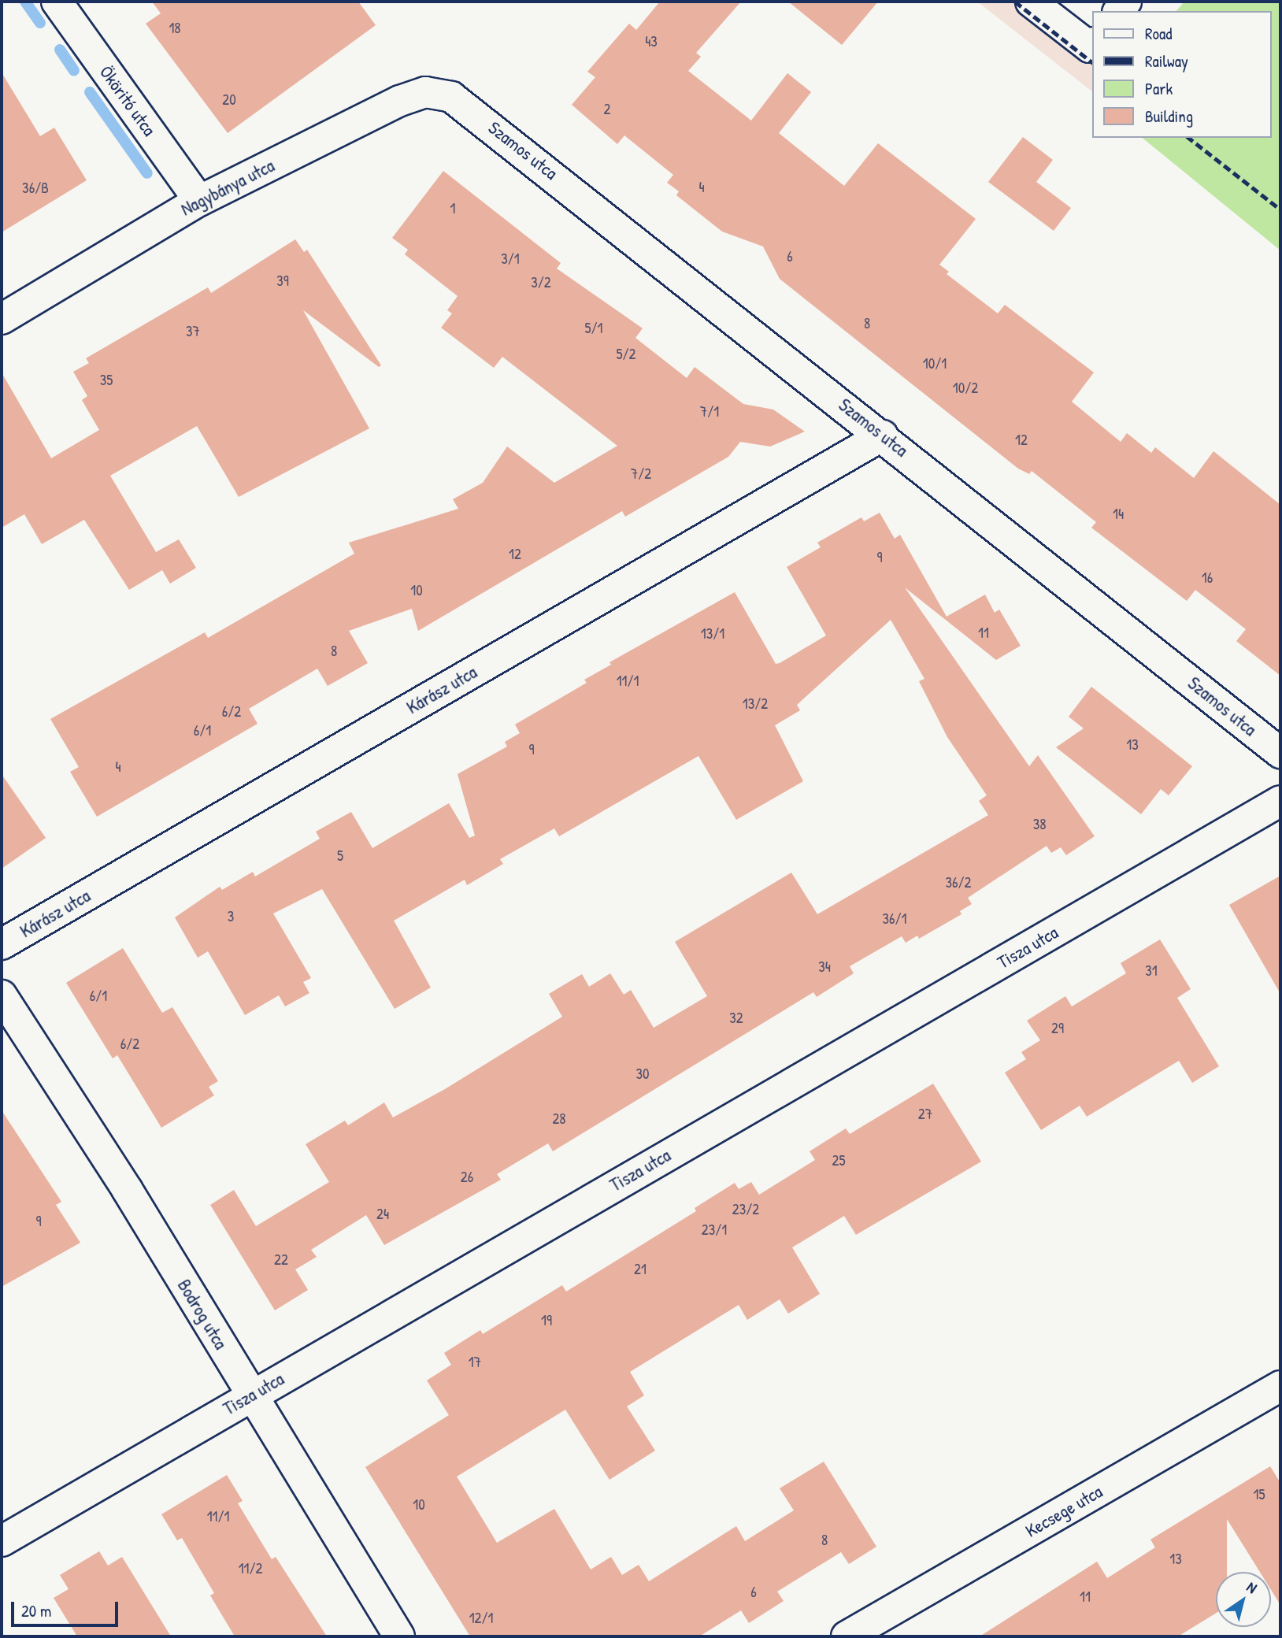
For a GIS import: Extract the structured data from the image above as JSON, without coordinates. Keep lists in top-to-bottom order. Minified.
{"streets":{"street":["Ököritó utca","Szamos utca","Nagybánya utca","Kárász utca","Tisza utca","Bodrog utca","Kecsege utca"]},"crossings":[["Ököritó utca","Nagybánya utca"],["Szamos utca","Nagybánya utca"],["Szamos utca","Kárász utca"],["Tisza utca","Bodrog utca"]],"house_numbers":["18","43","20","2","4","36/B","1","6","3/1","39","3/2","8","5/1","37","5/2","10/1","35","10/2","7/1","12","7/2","14","12","9","16","10","11","13/1","8","11/1","13/2","6/2","6/1","13","9","4","38","5","36/2","3","36/1","34","31","6/1","32","29","6/2","30","27","28","25","26","23/2","24","9","23/1","22","21","19","17","15","10","11/1","8","13","11/2","6","11","12/1"],"legend":["Road","Railway","Park","Building"],"scale_bar":"20 m","north":"top right"}
